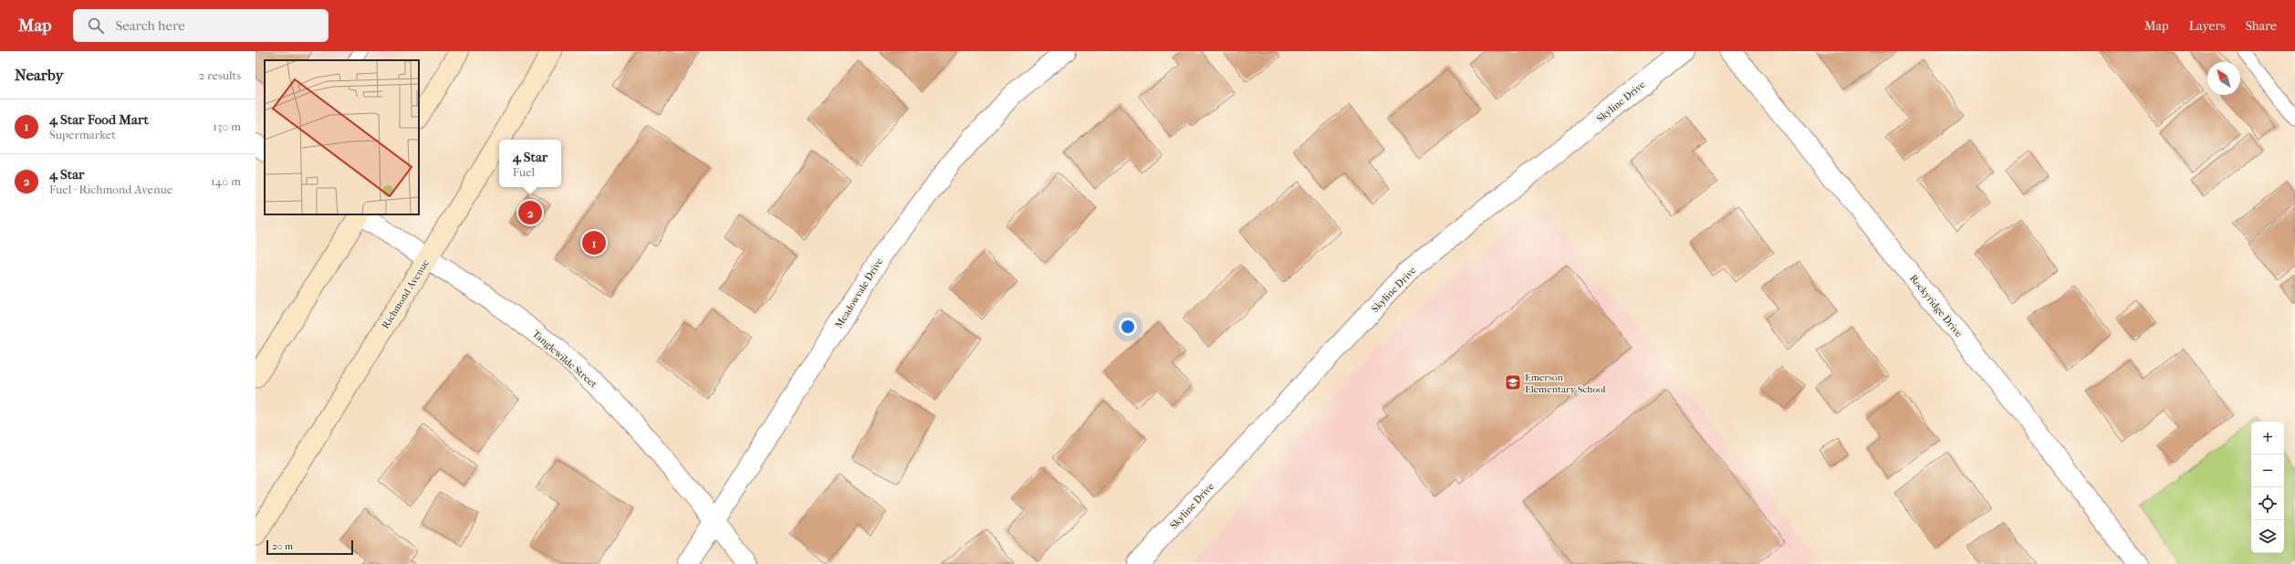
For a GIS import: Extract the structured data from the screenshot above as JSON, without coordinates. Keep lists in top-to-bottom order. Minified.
{"streets":{"main road":["Richmond Avenue"],"street":["Skyline Drive","Meadowvale Drive","Rockyridge Drive","Tanglewilde Street"]},"crossings":[["Meadowvale Drive","Tanglewilde Street"],["Richmond Avenue","Tanglewilde Street"]],"places":{"school or university":["Emerson Elementary School"]},"scale_bar":"20 m","north":"top left","page":{"header":"Map","search":"Search here","nav":["Map","Layers","Share"],"heading":["Nearby","2 results"],"list":[{"mark":"1","name":"4 Star Food Mart","note":"Supermarket","value":"130 m"},{"mark":"2","name":"4 Star","note":"Fuel · Richmond Avenue","value":"140 m"}],"popup":["4 Star","Fuel"],"pins":["2","1"],"map_buttons":["+","−"],"scale":"20 m"}}
